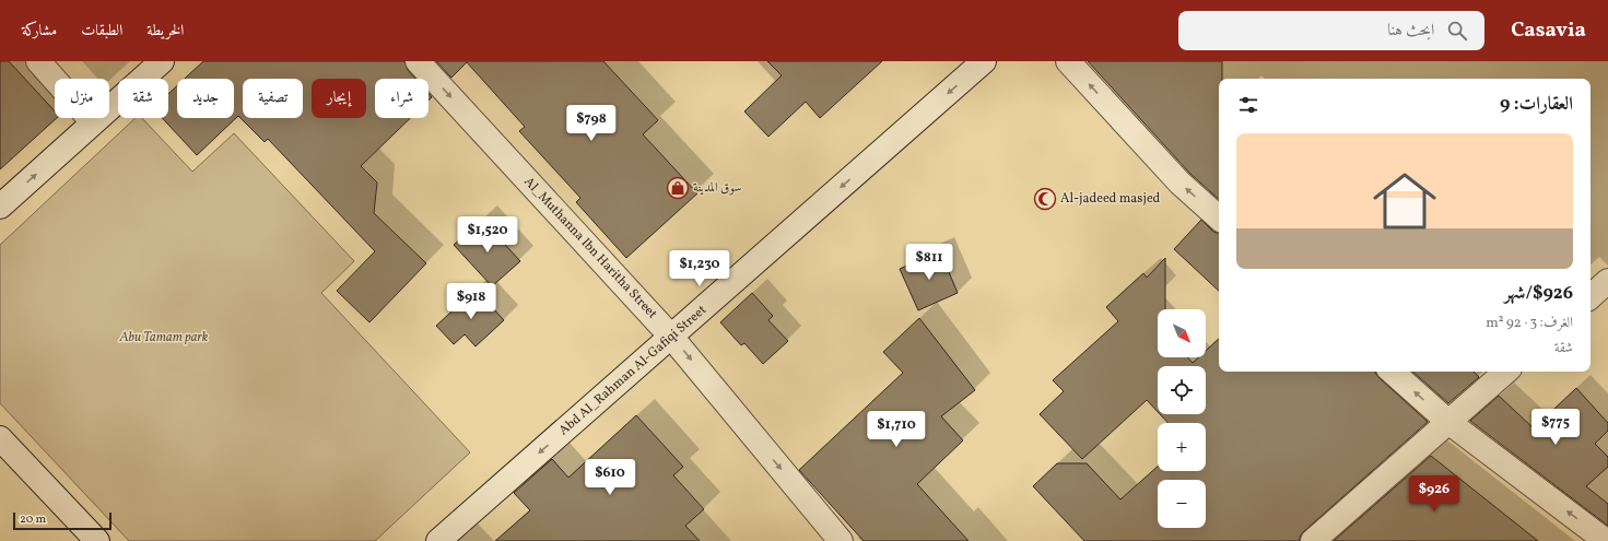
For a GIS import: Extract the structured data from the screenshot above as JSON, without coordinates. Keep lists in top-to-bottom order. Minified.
{"streets":{"street":["Al_Muthanna Ibn Haritha Street","Abd Al_Rahman Al-Gafiqi Street"]},"crossings":[["Al_Muthanna Ibn Haritha Street","Abd Al_Rahman Al-Gafiqi Street"]],"one_way":["Al_Muthanna Ibn Haritha Street","Abd Al_Rahman Al-Gafiqi Street"],"parks":["Abu Tamam park"],"places":{"shop":["سوق المدينة"],"mosque":["Al-jadeed masjed"]},"scale_bar":"20 m","north":"bottom right","page":{"header":"Casavia","search":"ابحث هنا","nav":["الخريطة","الطبقات","مشاركة"],"chip":["شراء","إيجار","تصفية","جديد","شقة","منزل"],"heading":"العقارات: 9","price":["$798","$1,520","$811","$1,230","$918","$775","$1,710","$610","$926"],"list":[{"name":"$926/شهر","note":"الغرف: 3 · 92 m² · شقة"}],"map_buttons":["+","−"],"scale":"20 m"}}
